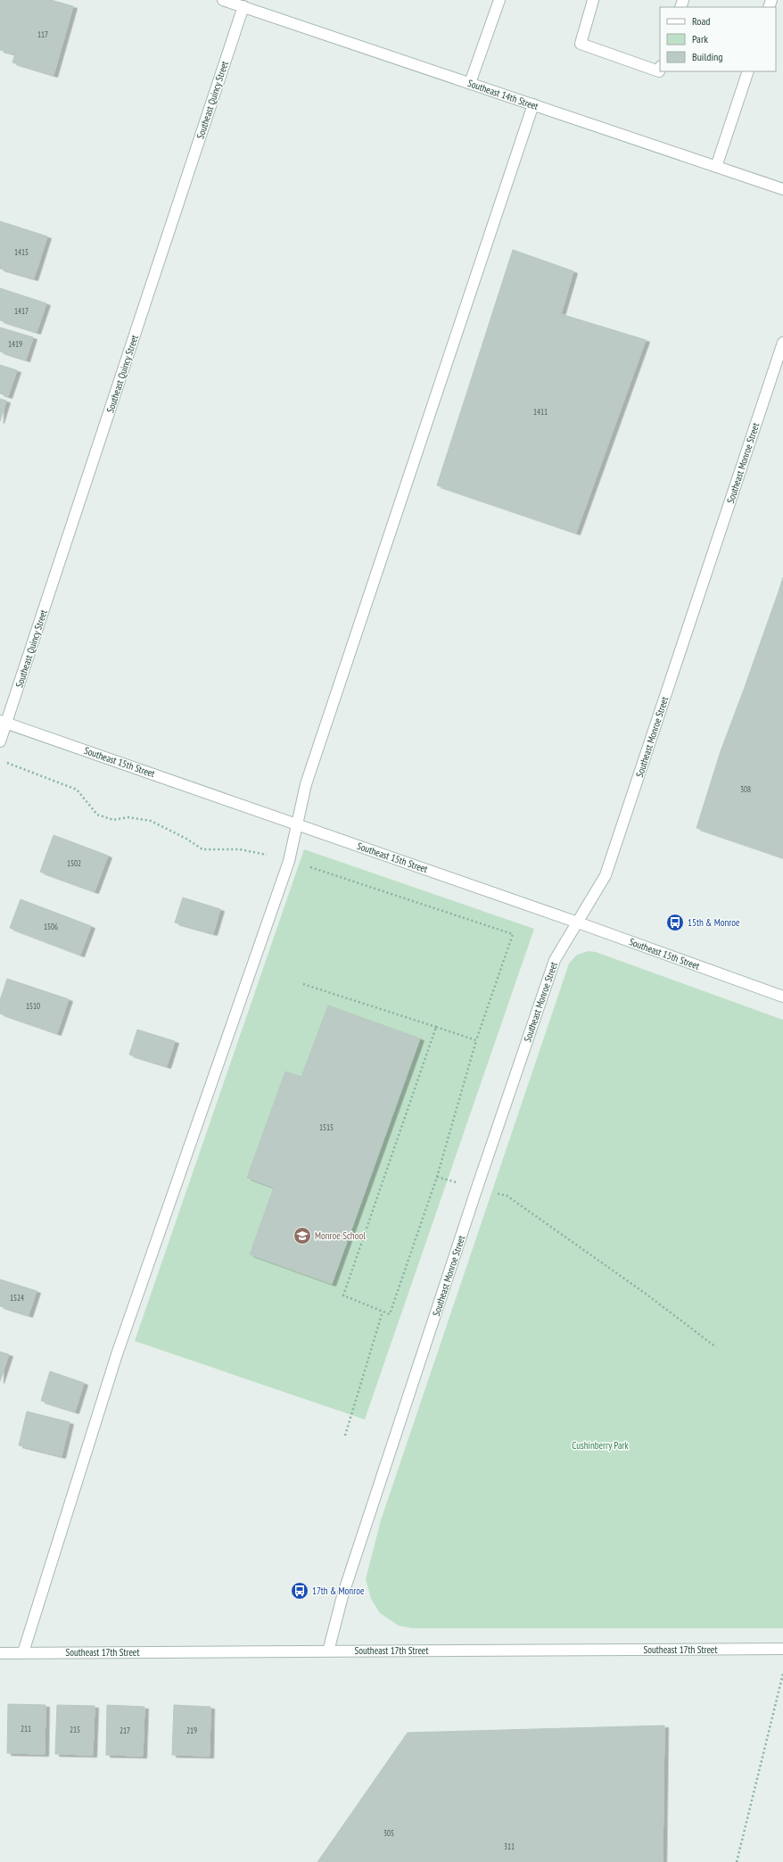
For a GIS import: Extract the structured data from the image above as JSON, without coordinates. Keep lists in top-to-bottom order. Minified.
{"streets":{"street":["Southeast 14th Street","Southeast Quincy Street","Southeast Monroe Street","Southeast 15th Street","Southeast 17th Street"]},"crossings":[["Southeast 14th Street","Southeast Quincy Street"],["Southeast Quincy Street","Southeast 15th Street"],["Southeast Monroe Street","Southeast 15th Street"],["Southeast Monroe Street","Southeast 17th Street"]],"parks":["Cushinberry Park"],"places":{"bus stop":["15th & Monroe","17th & Monroe"],"school or university":["Monroe School"]},"house_numbers":["117","1415","1417","1419","1411","308","1502","1506","1510","1515","1524","211","215","217","219","305","311"],"legend":["Road","Park","Building"]}
